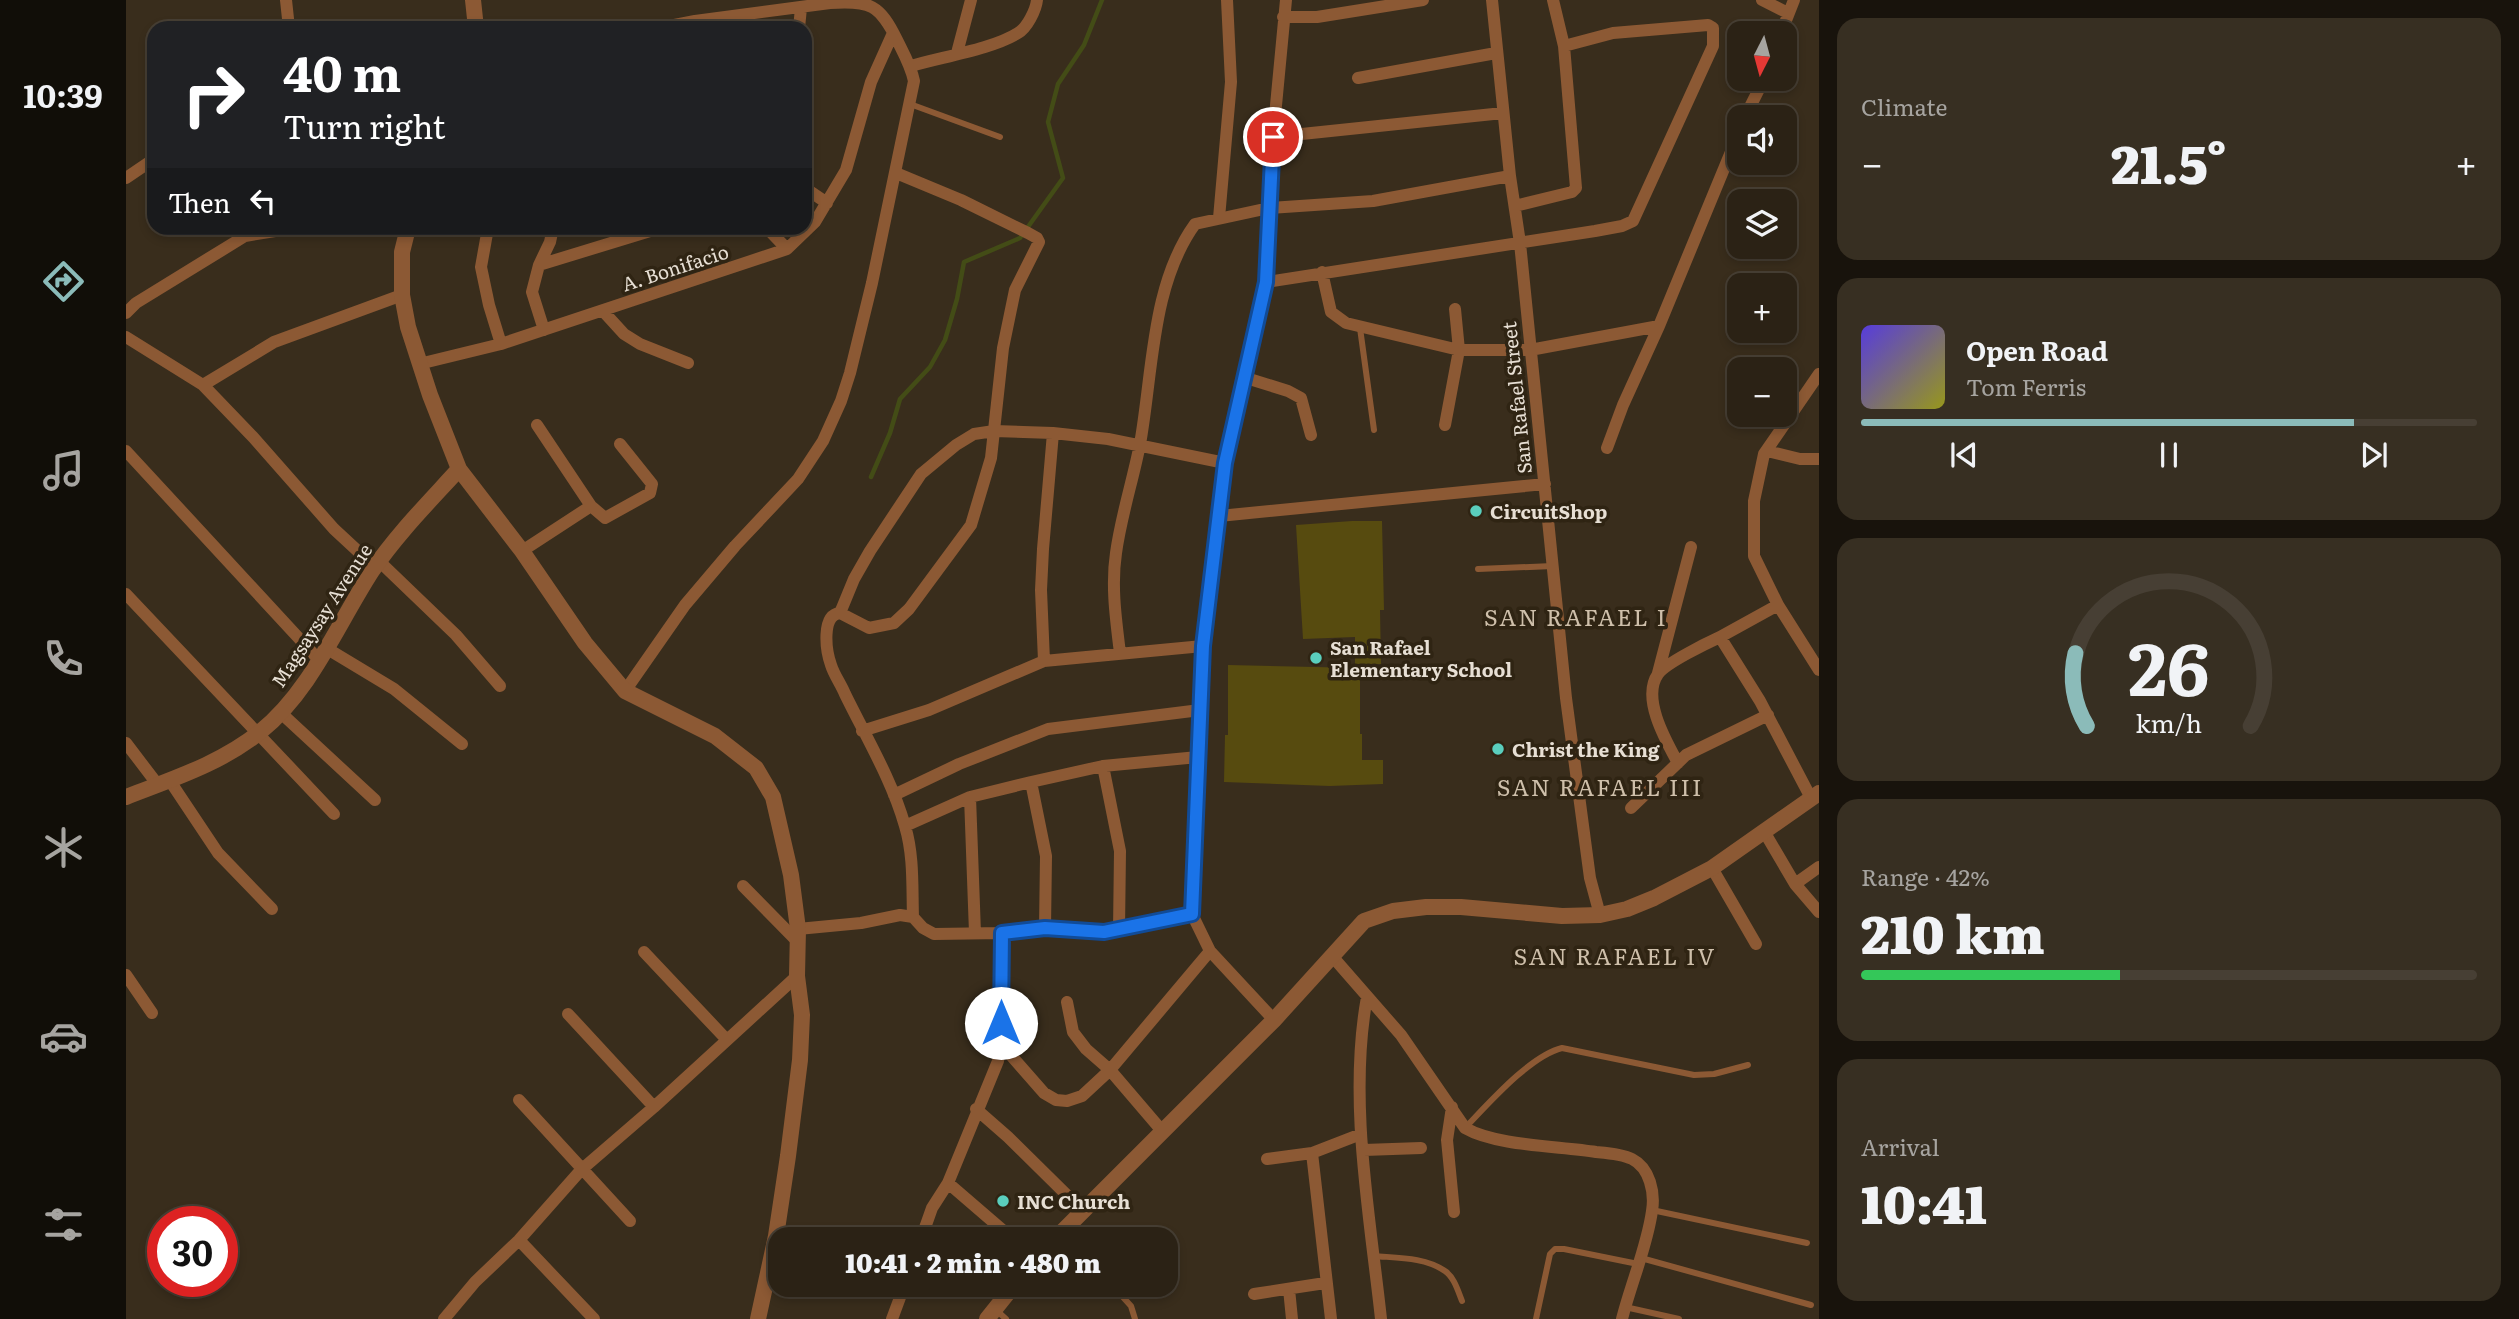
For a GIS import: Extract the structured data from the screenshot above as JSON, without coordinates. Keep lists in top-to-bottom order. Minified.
{"streets":{"street":["A. Bonifacio","San Rafael Street","Magsaysay Avenue"]},"districts":["SAN RAFAEL I","SAN RAFAEL III","SAN RAFAEL IV"],"places":["CircuitShop","San Rafael Elementary School","Christ the King","INC Church"],"north":"bottom","page":{"tabs":"10:39","tile":["Climate",["Range · 42%","210 km"],["Arrival","10:41"]],"map_buttons":["+","−"],"turn":["40 m","Turn right"],"heat":["−","21.5°","+"],"then":"Then","song":["Open Road","Tom Ferris"],"limit":"30","trip":"10:41 · 2 min · 480 m","gauge":["26","km/h"]}}
